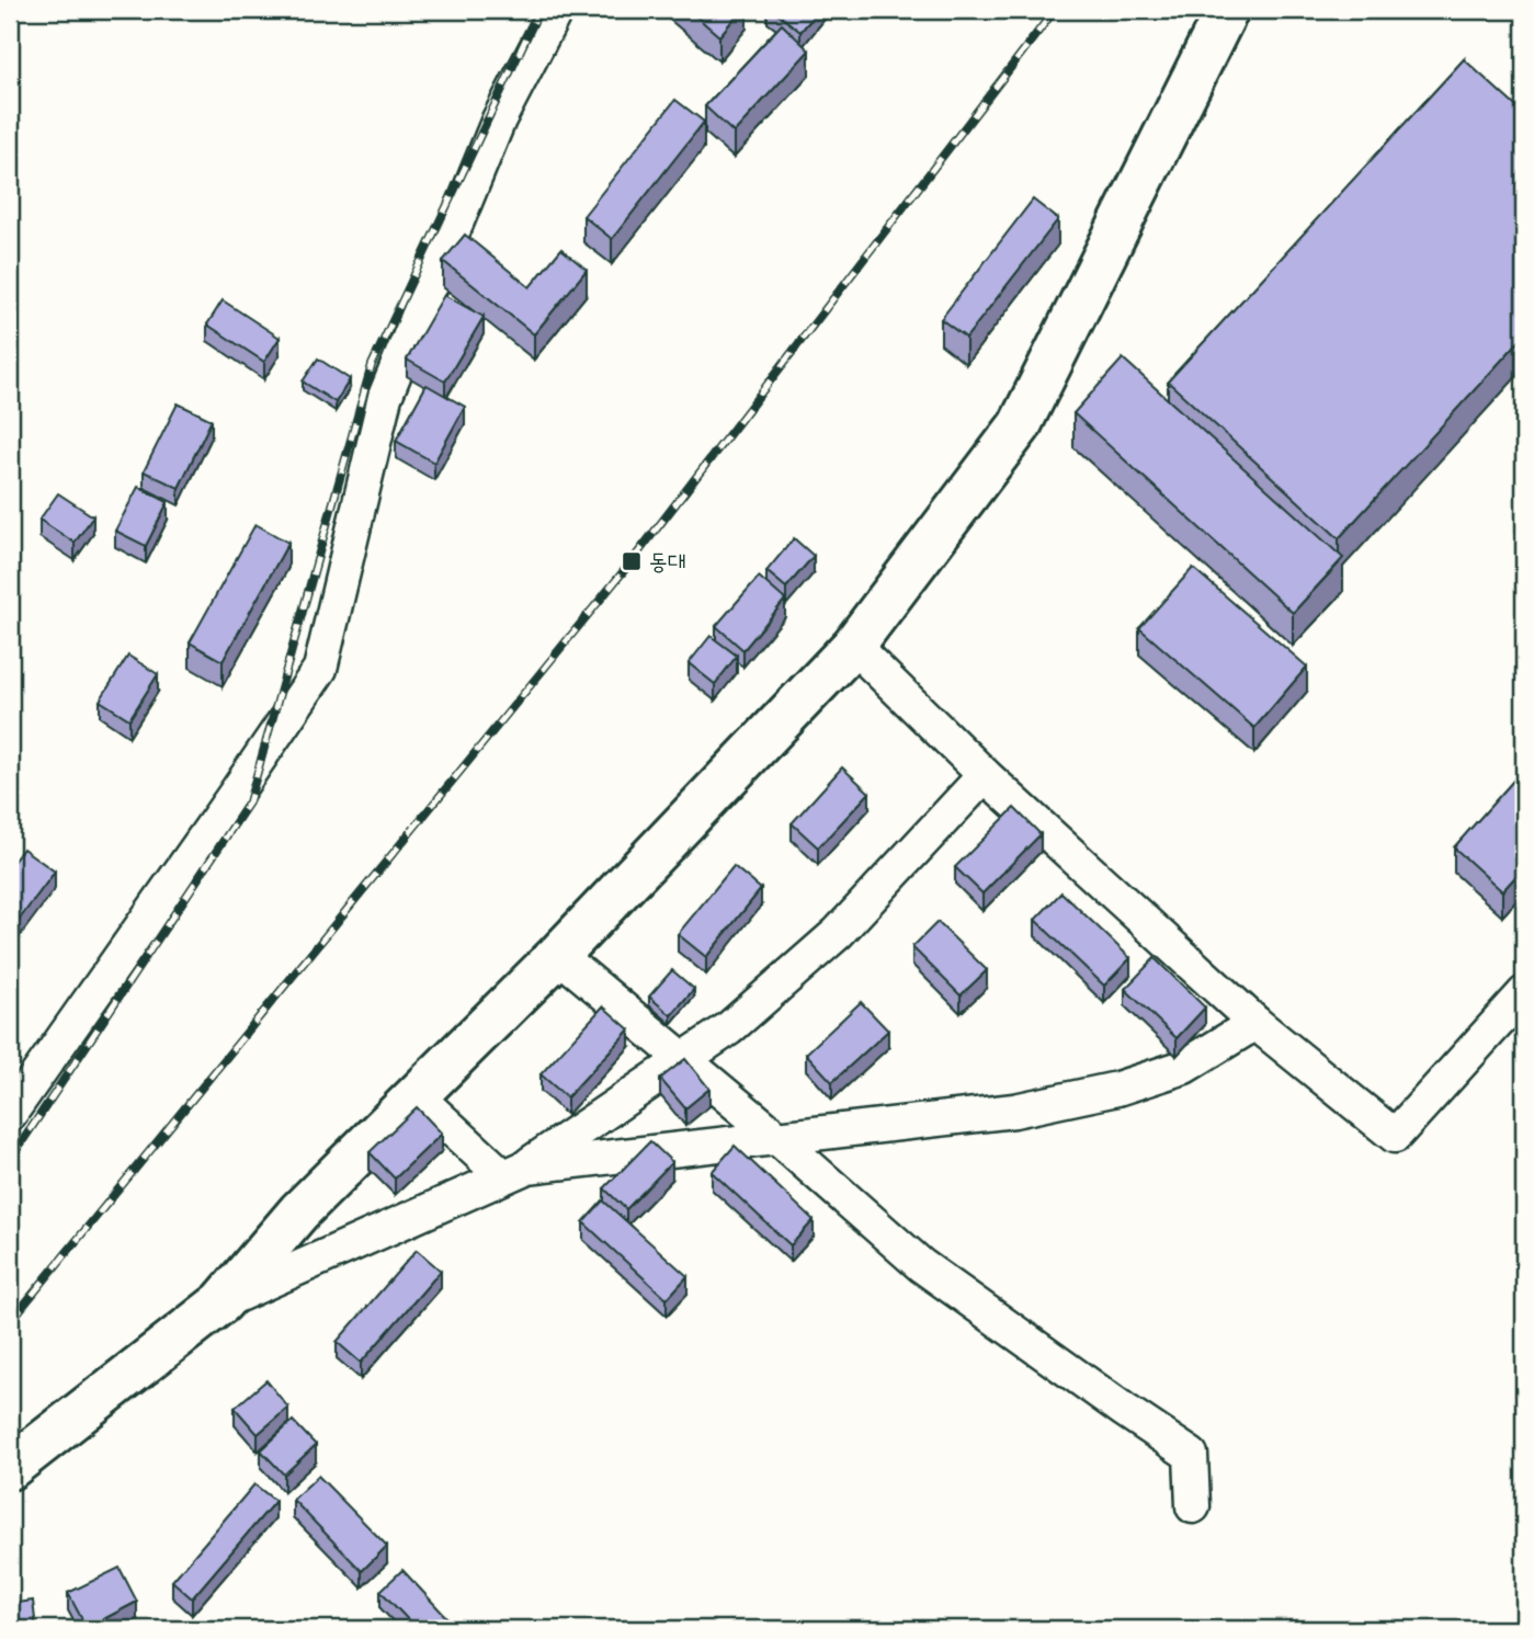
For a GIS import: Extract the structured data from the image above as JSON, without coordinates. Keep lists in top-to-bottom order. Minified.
{"places":{"transit":["동대"]}}
